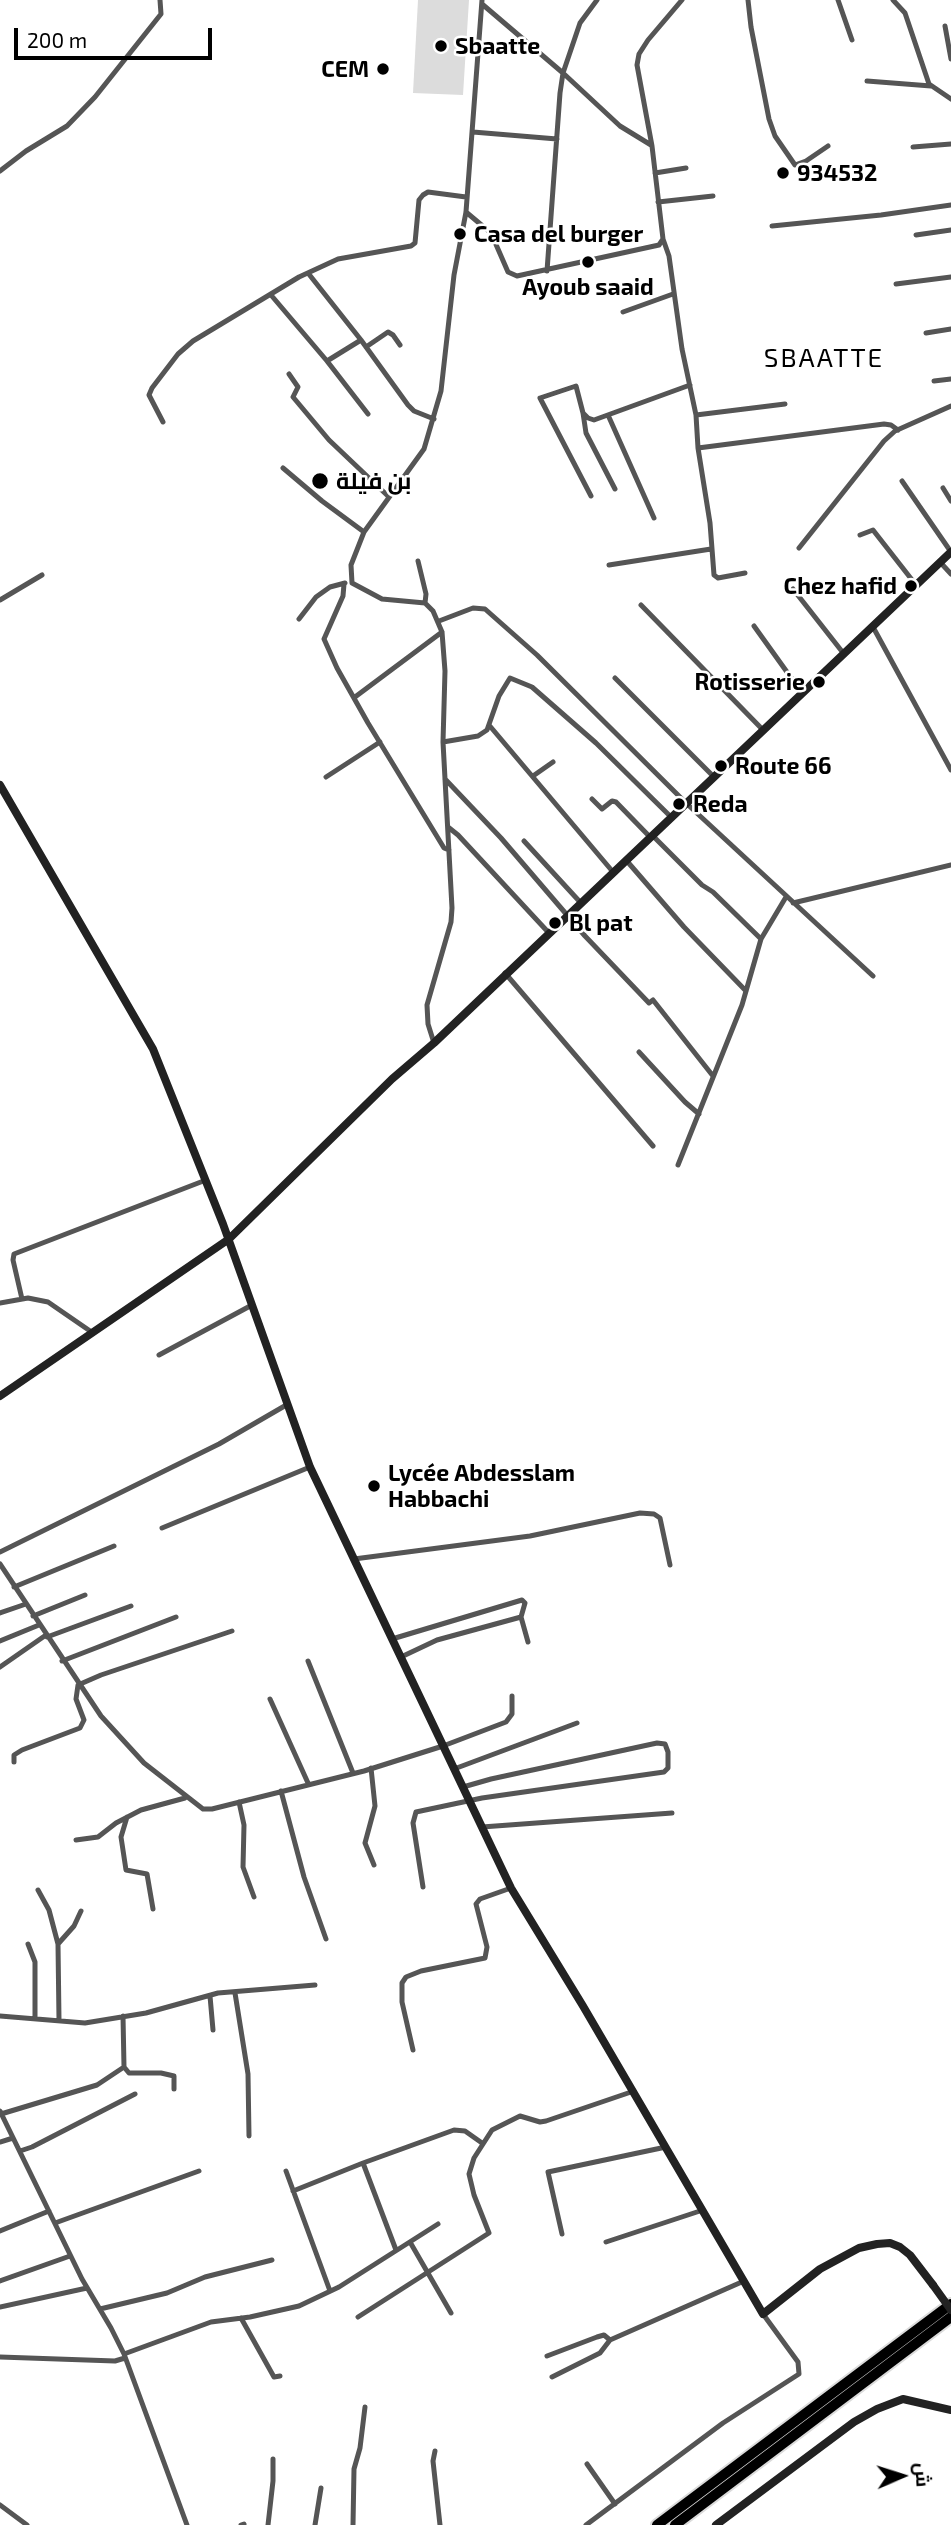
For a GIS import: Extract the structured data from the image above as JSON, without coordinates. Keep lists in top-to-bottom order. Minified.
{"districts":["SBAATTE"],"places":["Sbaatte","CEM","934532","Casa del burger","Ayoub saaid","بن فيلة","Chez hafid","Rotisserie","Route 66","Reda","Bl pat","Lycée Abdesslam Habbachi"],"scale_bar":"200 m","north":"right"}
